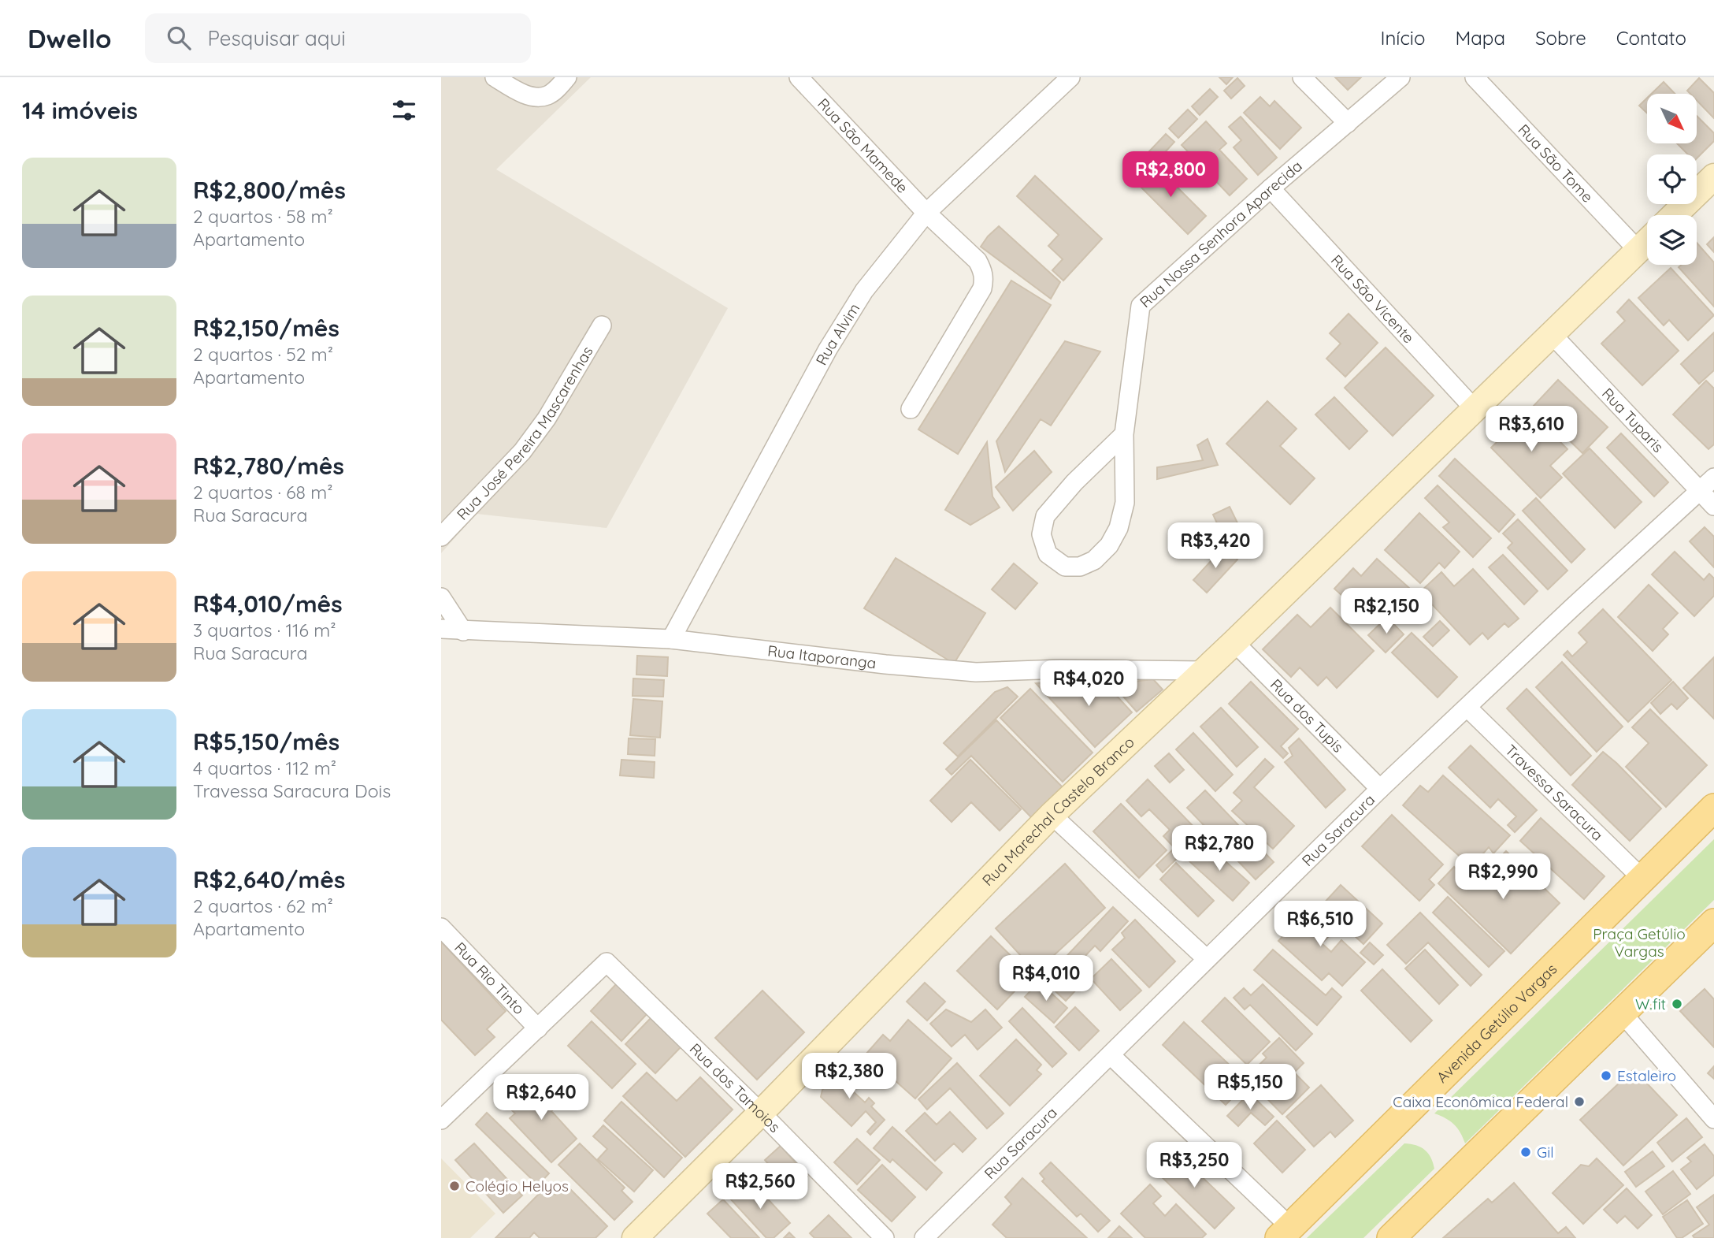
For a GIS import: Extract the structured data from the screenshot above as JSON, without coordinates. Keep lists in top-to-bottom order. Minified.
{"streets":{"main road":["Avenida Getúlio Vargas"],"street":["Rua São Mamede","Rua São Tome","Rua Nossa Senhora Aparecida","Rua São Vicente","Rua Alvim","Rua Tuparis","Rua José Pereira Mascarenhas","Rua Itaporanga","Rua dos Tupis","Travessa Saracura","Rua Marechal Castelo Branco","Rua Saracura","Rua Rio Tinto","Rua dos Tamoios"]},"crossings":[["Rua São Mamede","Rua Alvim"],["Rua São Tome","Rua Marechal Castelo Branco"],["Rua Nossa Senhora Aparecida","Rua São Vicente"],["Rua São Vicente","Rua Marechal Castelo Branco"],["Rua Alvim","Rua Itaporanga"],["Rua Tuparis","Rua Marechal Castelo Branco"],["Rua Tuparis","Rua Saracura"],["Rua Itaporanga","Rua Marechal Castelo Branco"],["Rua dos Tupis","Rua Marechal Castelo Branco"],["Rua dos Tupis","Rua Saracura"],["Travessa Saracura","Rua Saracura"],["Travessa Saracura","Avenida Getúlio Vargas"],["Rua Marechal Castelo Branco","Rua dos Tamoios"],["Rua Rio Tinto","Rua dos Tamoios"]],"parks":["Praça Getúlio Vargas"],"places":["W.fit","Estaleiro","Caixa Econômica Federal","Gil","Colégio Helyos"],"north":"bottom right","page":{"header":"Dwello","search":"Pesquisar aqui","nav":["Início","Mapa","Sobre","Contato"],"heading":"14 imóveis","list":[{"name":"R$2,800/mês","note":"2 quartos · 58 m² · Apartamento"},{"name":"R$2,150/mês","note":"2 quartos · 52 m² · Apartamento"},{"name":"R$2,780/mês","note":"2 quartos · 68 m² · Rua Saracura"},{"name":"R$4,010/mês","note":"3 quartos · 116 m² · Rua Saracura"},{"name":"R$5,150/mês","note":"4 quartos · 112 m² · Travessa Saracura Dois"},{"name":"R$2,640/mês","note":"2 quartos · 62 m² · Apartamento"}],"price":["R$2,800","R$3,610","R$3,420","R$2,150","R$4,020","R$2,780","R$2,990","R$6,510","R$4,010","R$2,380","R$5,150","R$2,640","R$3,250","R$2,560"]}}
